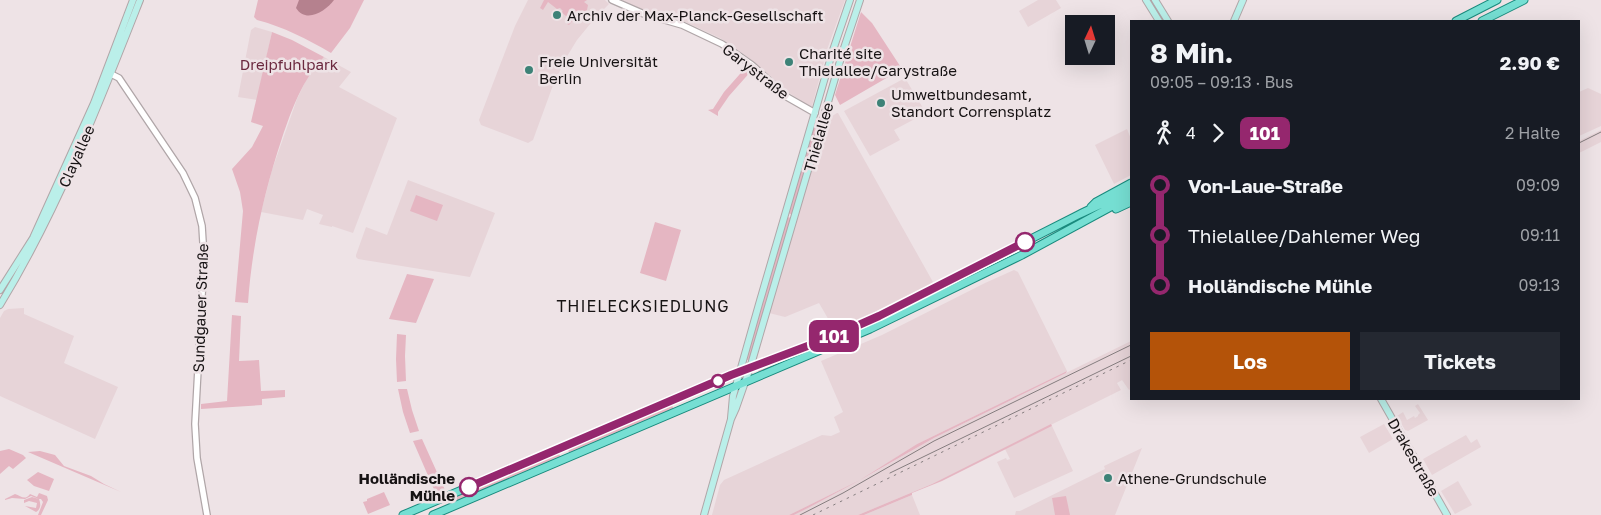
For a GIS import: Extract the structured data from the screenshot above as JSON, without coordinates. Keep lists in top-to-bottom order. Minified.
{"streets":{"main road":["Thielallee","Clayallee","Drakestraße"],"street":["Garystraße","Sundgauer Straße"]},"crossings":[["Garystraße","Thielallee"],["Clayallee","Sundgauer Straße"]],"districts":["THIELECKSIEDLUNG"],"parks":["Dreipfuhlpark"],"places":["Archiv der Max-Planck-Gesellschaft","Charité site Thielallee/Garystraße","Freie Universität Berlin","Umweltbundesamt, Standort Corrensplatz","Athene-Grundschule","Holländische Mühle"],"lines":["bus line 101"],"north":"top","page":{"on_map":"101","heading":["8 Min.","09:05 – 09:13 · Bus","2.90 €"],"legs":["4","101","2 Halte"],"list":[{"name":"Von-Laue-Straße","value":"09:09"},{"name":"Thielallee/Dahlemer Weg","value":"09:11"},{"name":"Holländische Mühle","value":"09:13"}],"buttons":["Los","Tickets"]}}
